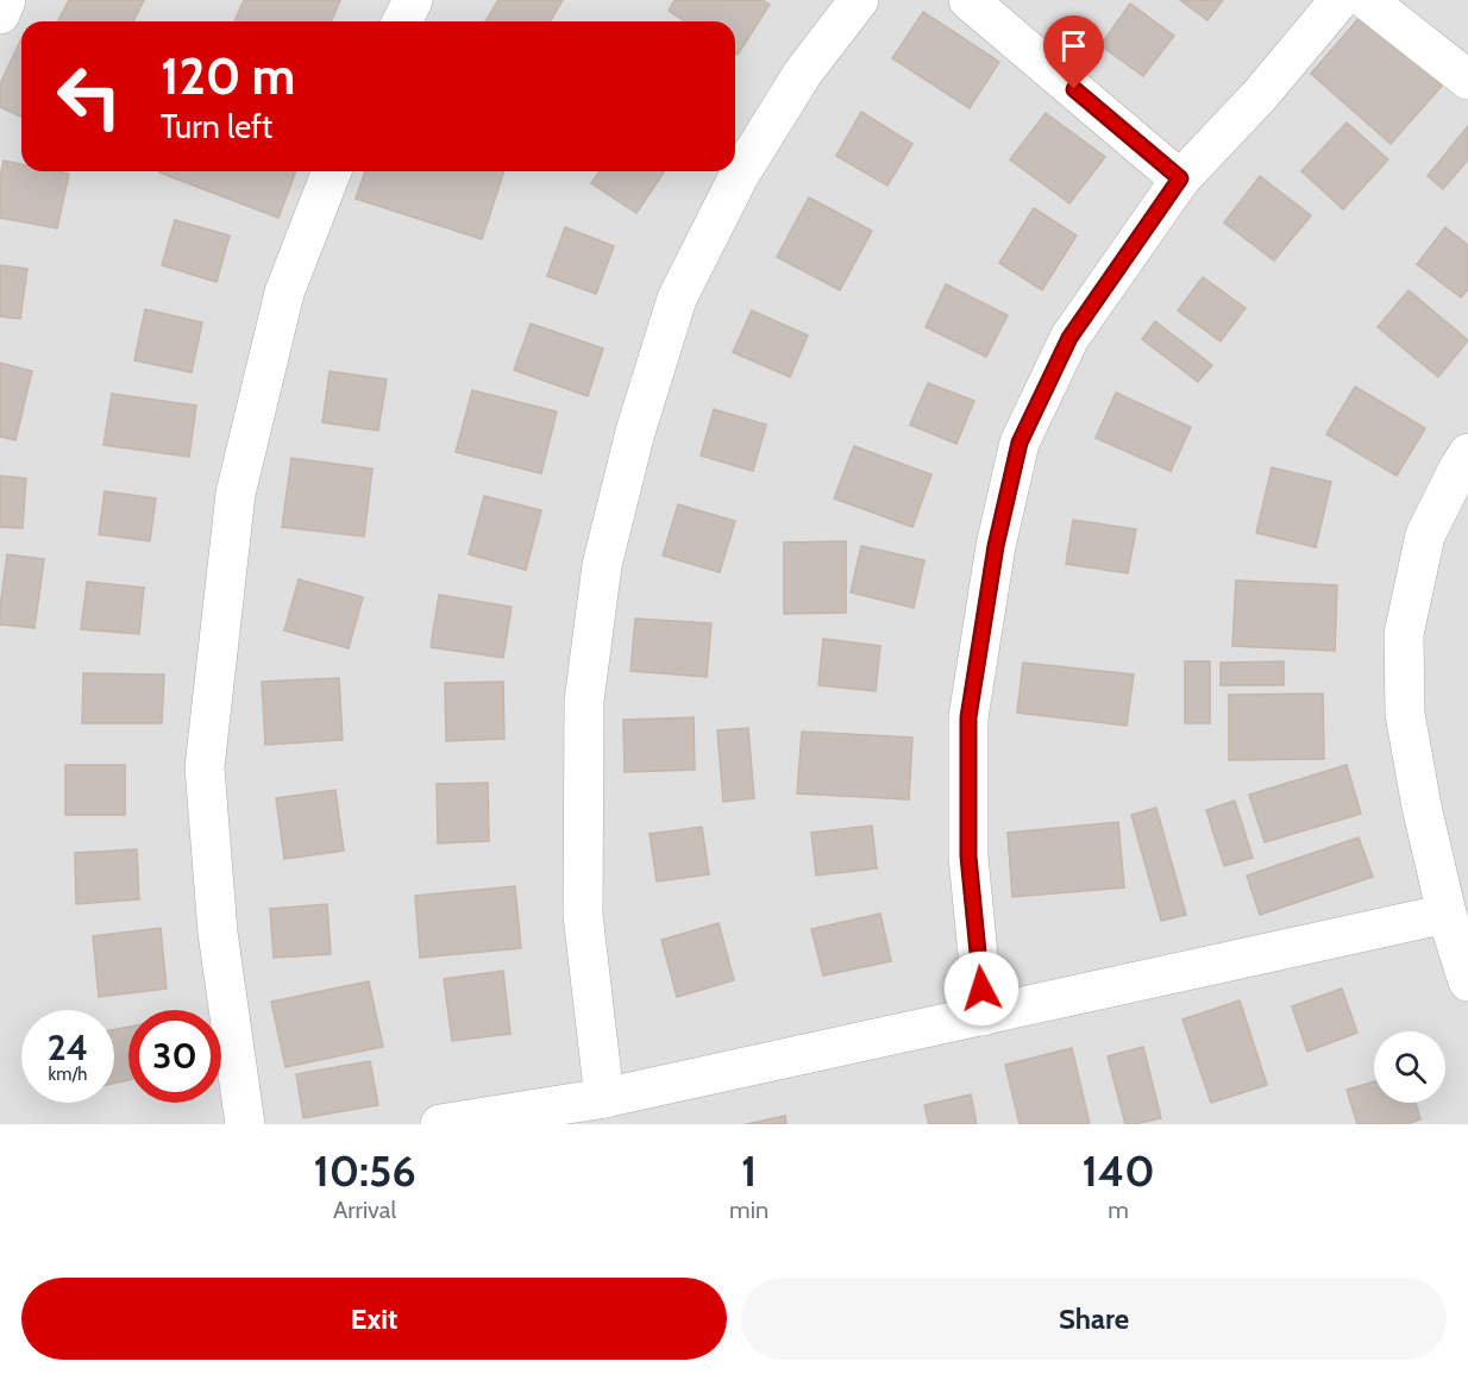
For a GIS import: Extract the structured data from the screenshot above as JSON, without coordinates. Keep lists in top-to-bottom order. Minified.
{"page":{"turn":["120 m","Turn left"],"speed":"24 km/h","limit":"30","eta":["10:56","Arrival","1","min","140","m"],"buttons":["Exit","Share"]}}
